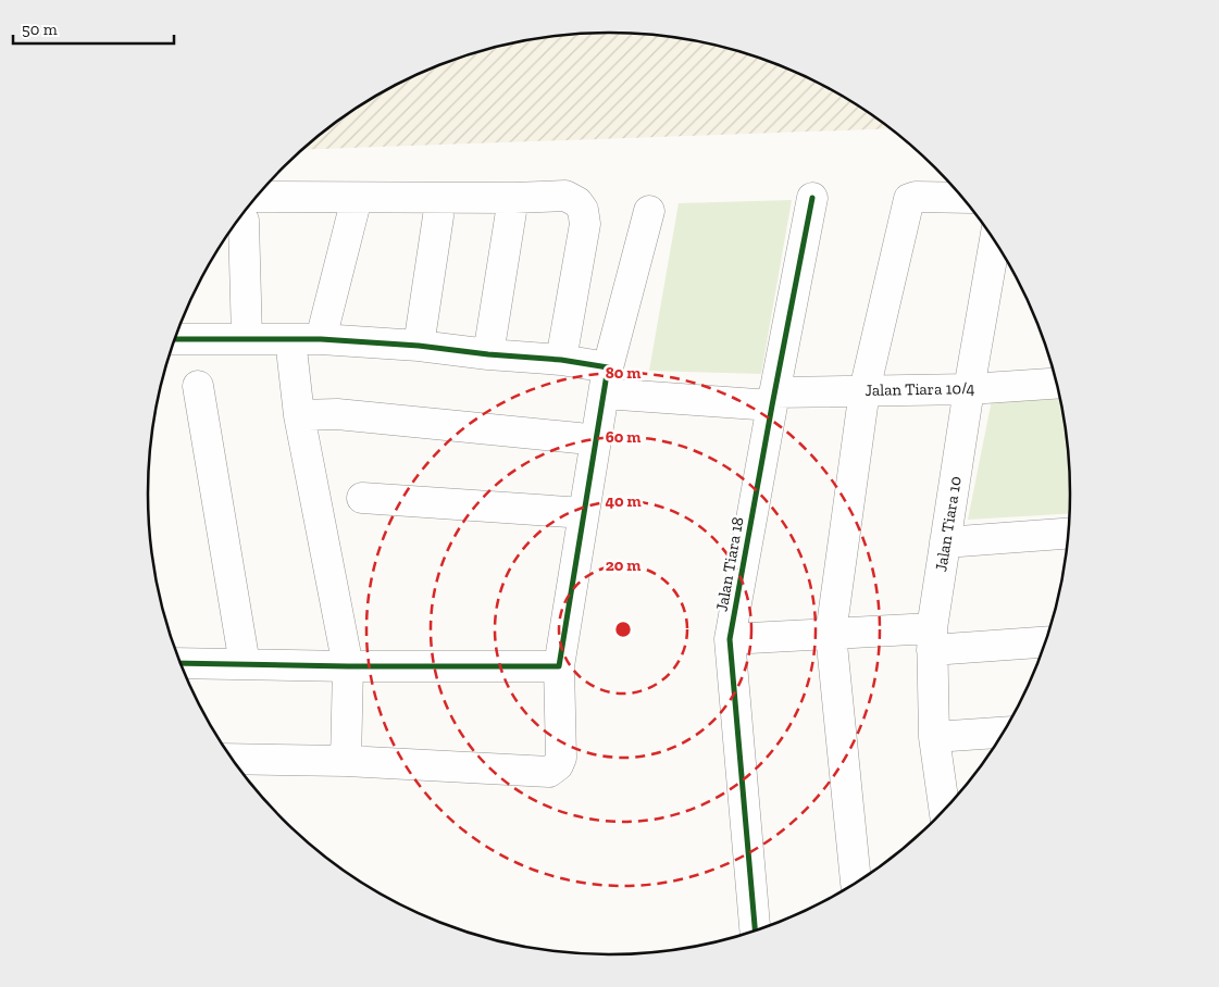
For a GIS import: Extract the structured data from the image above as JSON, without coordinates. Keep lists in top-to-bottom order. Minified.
{"streets":{"street":["Jalan Tiara 10/4","Jalan Tiara 10","Jalan Tiara 18"]},"crossings":[["Jalan Tiara 10/4","Jalan Tiara 10"],["Jalan Tiara 10/4","Jalan Tiara 18"]],"scale_bar":"50 m","rings":["80 m","60 m","40 m","20 m"]}
